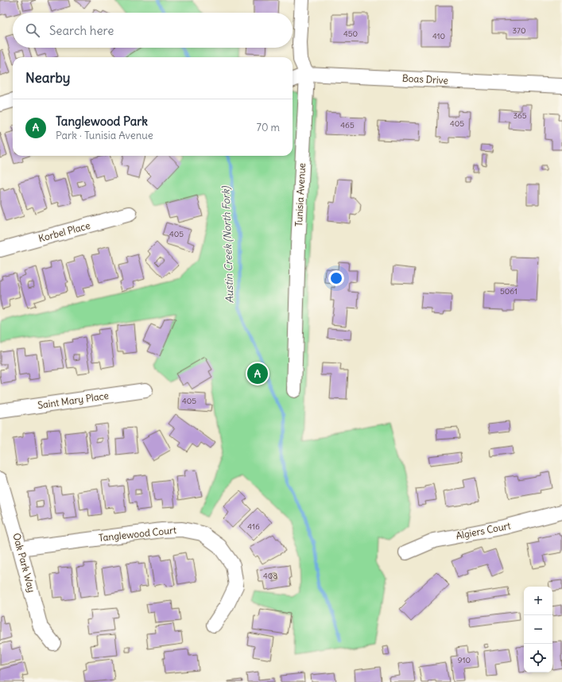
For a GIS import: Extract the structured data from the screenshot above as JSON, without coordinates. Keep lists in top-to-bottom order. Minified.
{"streets":{"street":["Boas Drive","Tunisia Avenue","Korbel Place","Saint Mary Place","Algiers Court","Tanglewood Court","Oak Park Way"]},"crossings":[["Boas Drive","Tunisia Avenue"],["Tanglewood Court","Oak Park Way"]],"water":["Austin Creek (North Fork)"],"house_numbers":["370","450","410","365","405","465","405","5061","405","416","408","910"],"page":{"search":"Search here","heading":"Nearby","list":[{"mark":"A","name":"Tanglewood Park","note":"Park · Tunisia Avenue","value":"70 m"}],"pins":"A","map_buttons":["+","−"]}}
